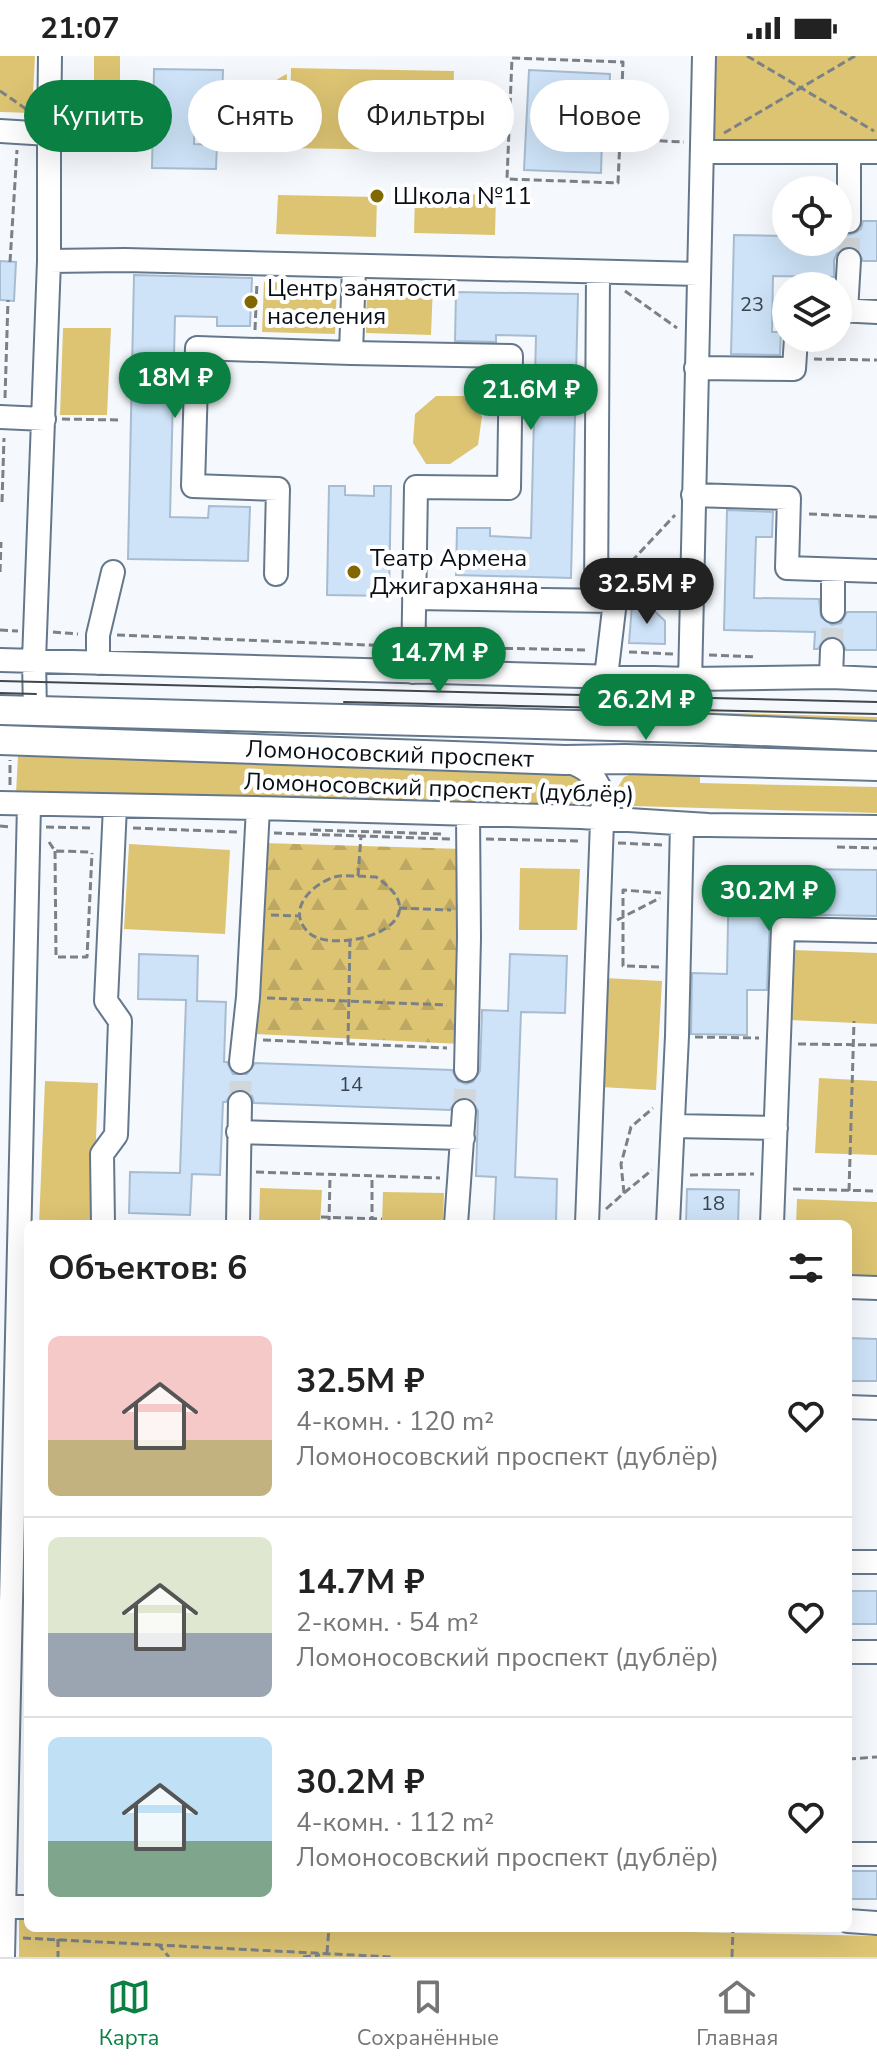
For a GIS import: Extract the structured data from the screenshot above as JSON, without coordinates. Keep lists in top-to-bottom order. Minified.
{"streets":{"main road":["Ломоносовский проспект"],"street":["Ломоносовский проспект (дублёр)"]},"places":["Школа №11","Центр занятости населения","Театр Армена Джигарханяна"],"house_numbers":["23","14","18"],"page":{"status":"21:07","chip":["Купить","Снять","Фильтры","Новое"],"price":["18M ₽","21.6M ₽","32.5M ₽","14.7M ₽","26.2M ₽","30.2M ₽"],"heading":"Объектов: 6","list":[{"name":"32.5M ₽","note":"4-комн. · 120 m² · Ломоносовский проспект (дублёр)"},{"name":"14.7M ₽","note":"2-комн. · 54 m² · Ломоносовский проспект (дублёр)"},{"name":"30.2M ₽","note":"4-комн. · 112 m² · Ломоносовский проспект (дублёр)"}],"tabs":["Карта","Сохранённые","Главная"]}}
